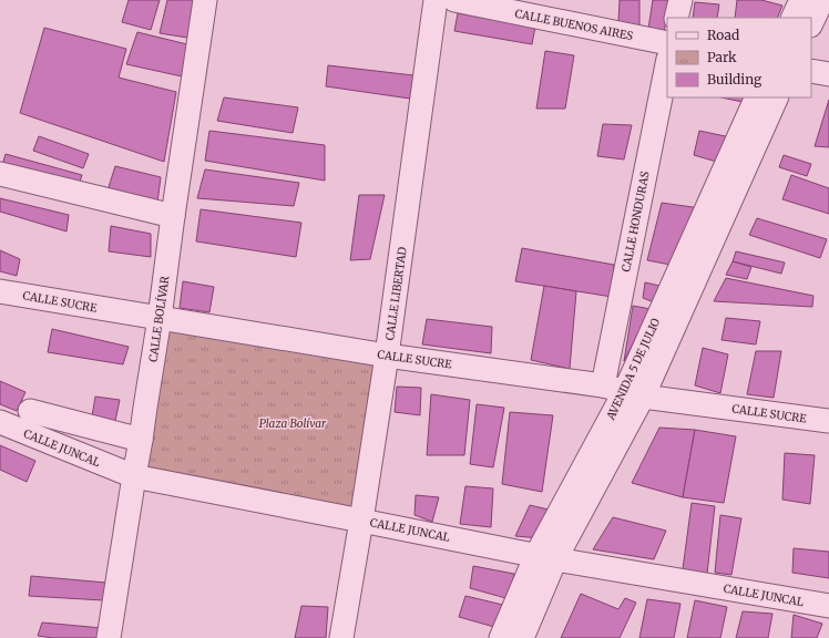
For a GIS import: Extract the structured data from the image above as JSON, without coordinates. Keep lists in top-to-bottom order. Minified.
{"streets":{"street":["CALLE BUENOS AIRES","CALLE HONDURAS","CALLE LIBERTAD","CALLE SUCRE","CALLE BOLÍVAR","AVENIDA 5 DE JULIO","CALLE JUNCAL"]},"crossings":[["CALLE HONDURAS","CALLE SUCRE"],["CALLE LIBERTAD","CALLE SUCRE"],["CALLE LIBERTAD","CALLE JUNCAL"],["CALLE SUCRE","CALLE BOLÍVAR"],["CALLE SUCRE","AVENIDA 5 DE JULIO"],["CALLE BOLÍVAR","CALLE JUNCAL"],["AVENIDA 5 DE JULIO","CALLE JUNCAL"]],"parks":["Plaza Bolívar"],"legend":["Road","Park","Building"]}
